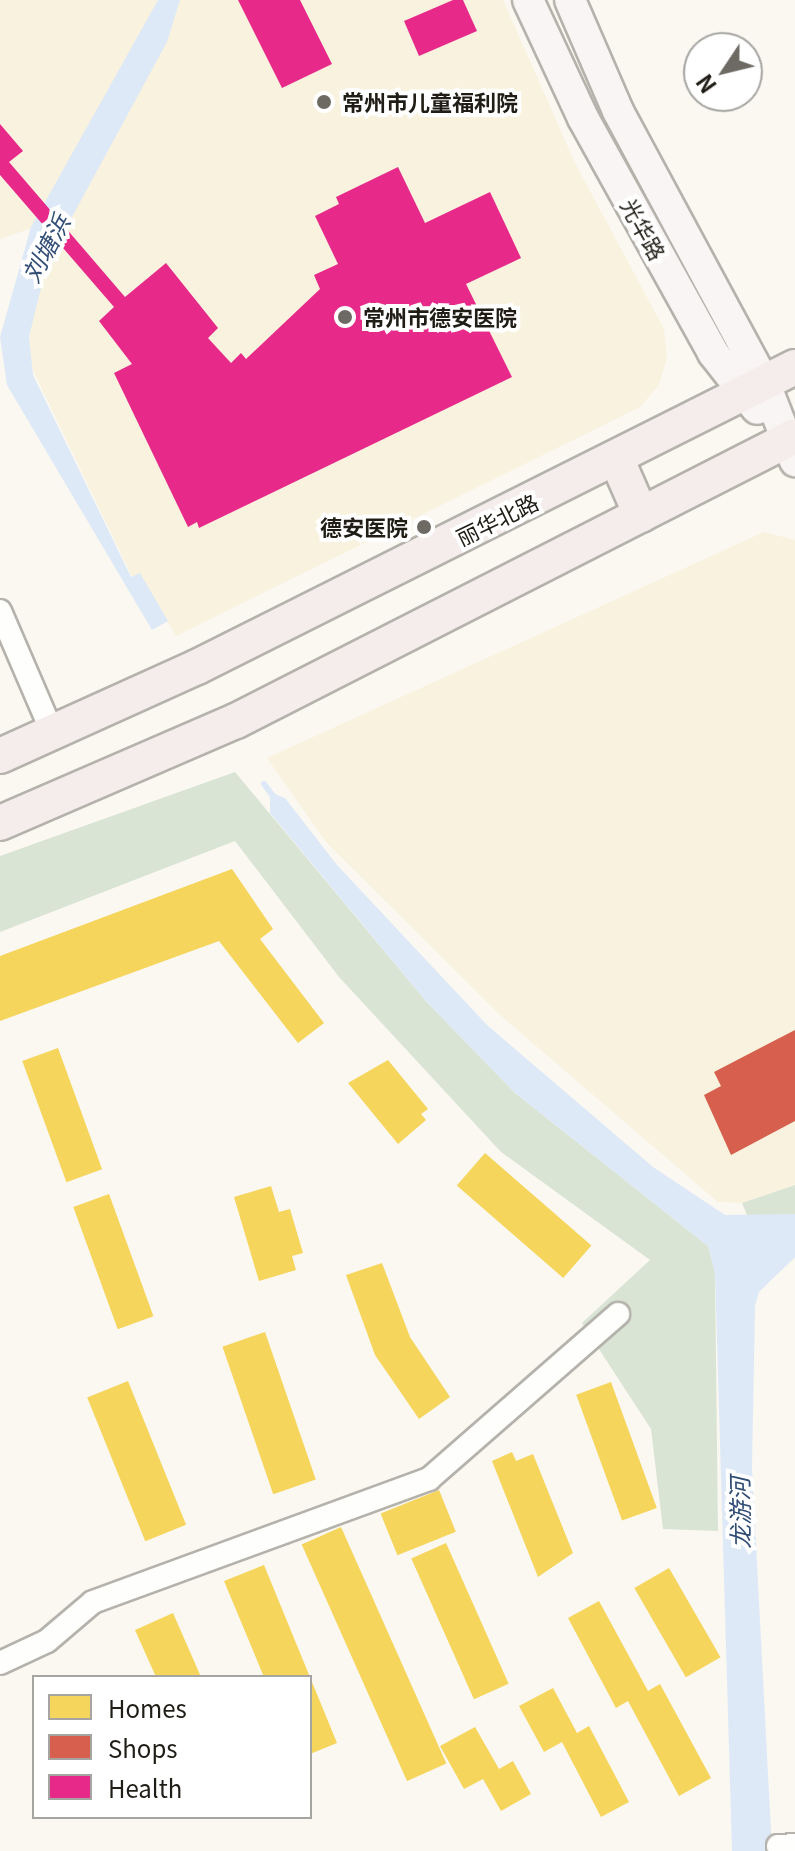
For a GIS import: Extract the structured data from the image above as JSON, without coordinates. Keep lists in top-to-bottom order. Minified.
{"streets":{"main road":["光华路","丽华北路"]},"crossings":[["光华路","丽华北路"]],"water":["刘塘浜","龙游河"],"places":["常州市儿童福利院","常州市德安医院","德安医院"],"legend":["Homes","Shops","Health"],"north":"bottom left"}
